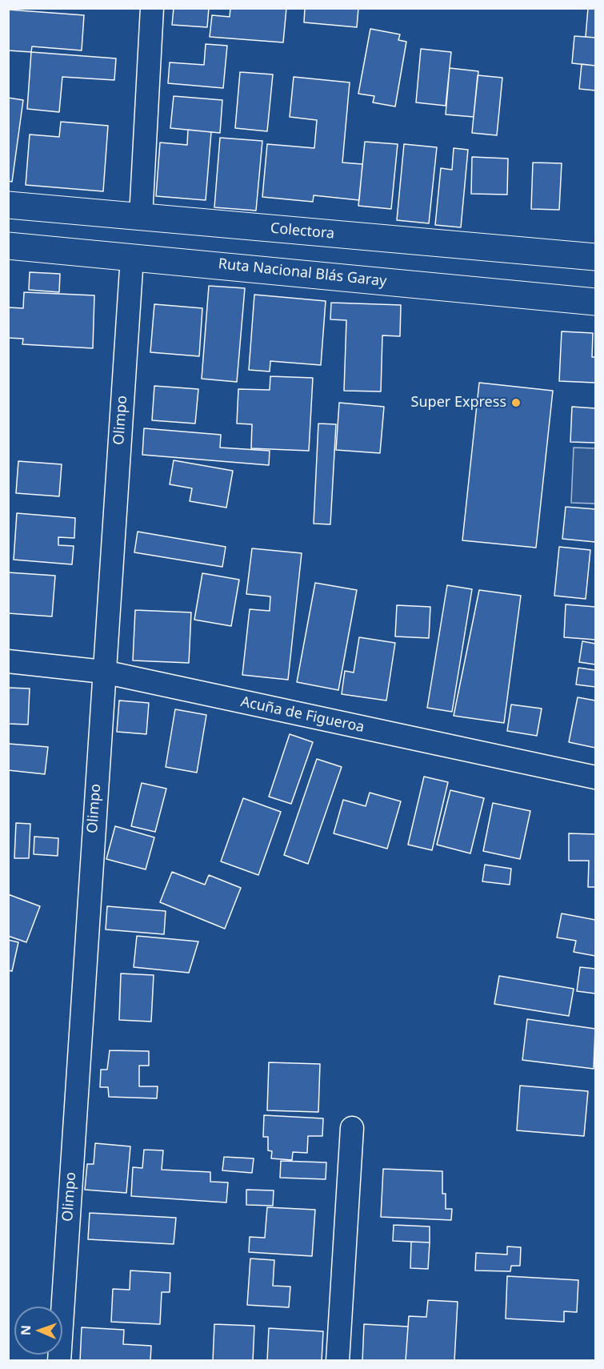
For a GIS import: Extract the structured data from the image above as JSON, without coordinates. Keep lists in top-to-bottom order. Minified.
{"streets":{"main road":["Colectora","Ruta Nacional Blás Garay"],"street":["Olimpo","Acuña de Figueroa"]},"crossings":[["Ruta Nacional Blás Garay","Olimpo"],["Olimpo","Acuña de Figueroa"]],"places":["Super Express"],"north":"left"}
